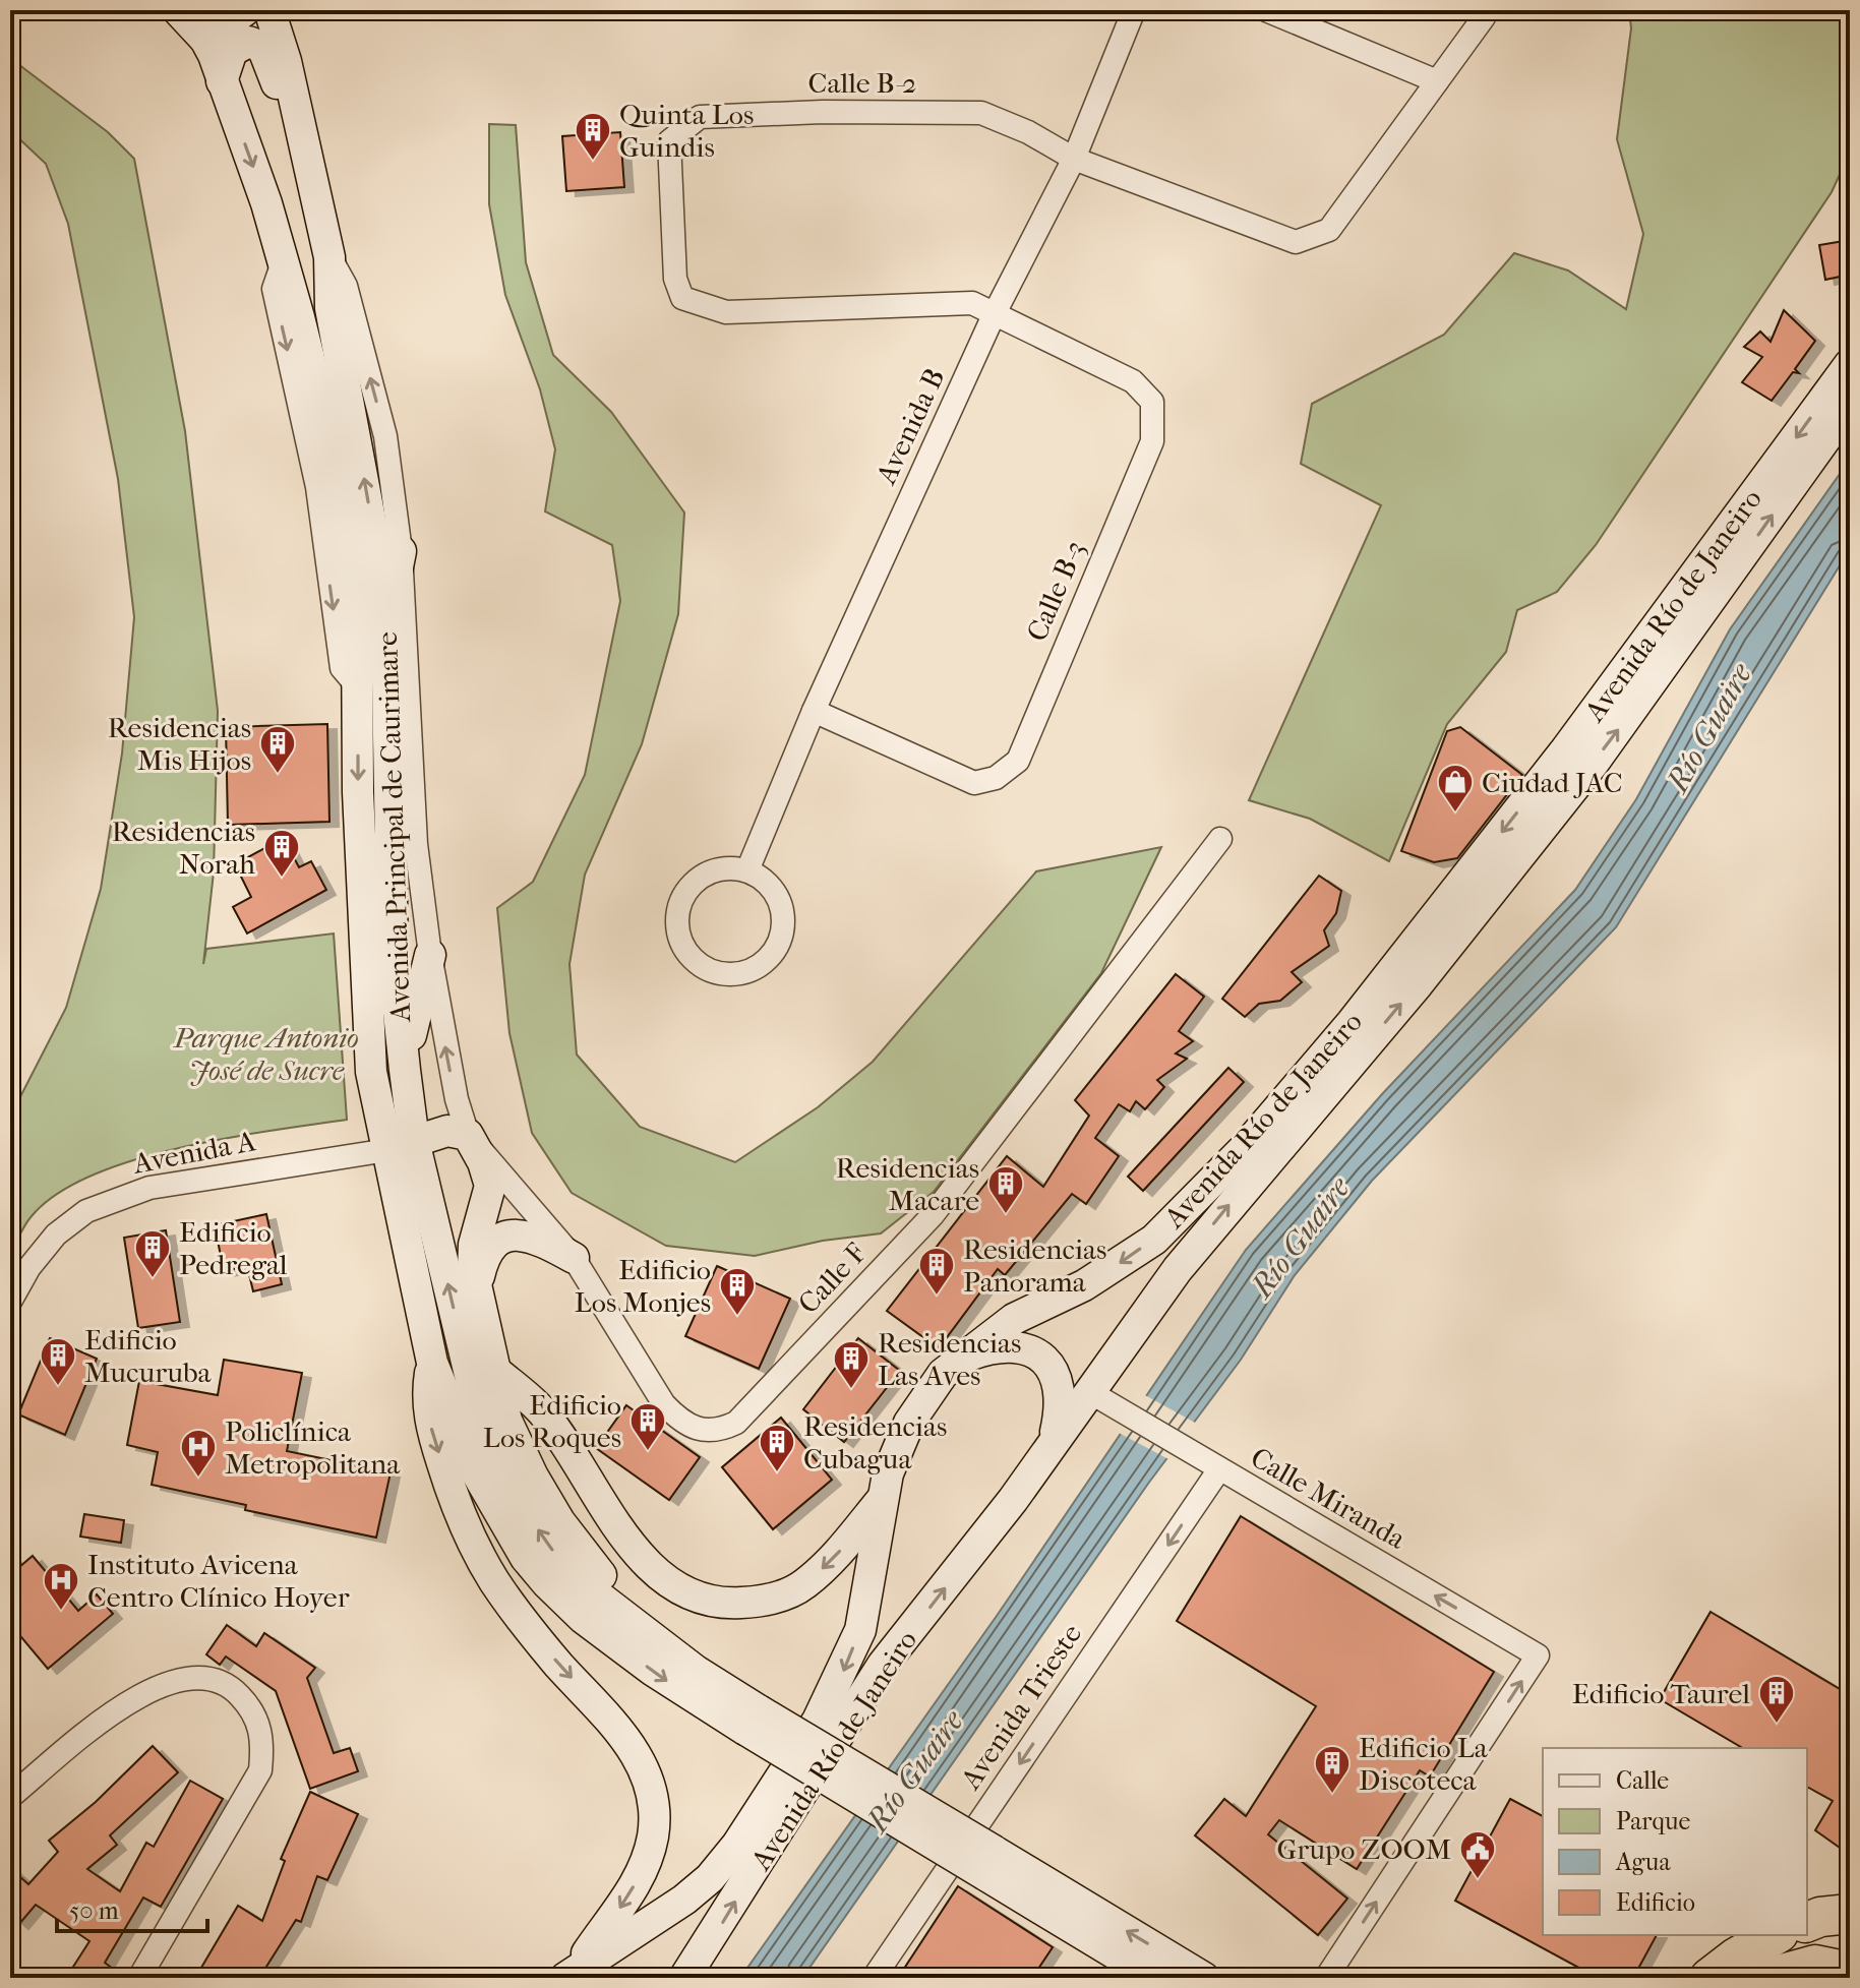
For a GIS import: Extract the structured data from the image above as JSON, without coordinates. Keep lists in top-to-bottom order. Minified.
{"streets":{"main road":["Avenida Río de Janeiro","Avenida Principal de Caurimare"],"street":["Calle B-2","Avenida B","Calle B-3","Avenida A","Calle F","Calle Miranda","Avenida Trieste"]},"crossings":[["Calle B-2","Avenida B"],["Calle B-2","Calle B-3"],["Avenida B","Calle B-3"],["Avenida Río de Janeiro","Calle Miranda"],["Avenida Principal de Caurimare","Avenida A"],["Avenida Principal de Caurimare","Calle F"],["Calle Miranda","Avenida Trieste"]],"one_way":["Avenida Trieste"],"water":["Río Guaire"],"parks":["Parque Antonio José de Sucre"],"places":{"building":["Quinta Los Guindis","Residencias Mis Hijos","Residencias Norah","Residencias Macare","Edificio Pedregal","Residencias Panorama","Edificio Los Monjes","Edificio Mucuruba","Residencias Las Aves","Edificio Los Roques","Residencias Cubagua","Edificio Taurel","Edificio La Discoteca"],"shop":["Ciudad JAC"],"hospital":["Policlínica Metropolitana","Instituto Avicena Centro Clínico Hoyer"],"public building":["Grupo ZOOM"]},"legend":["Calle","Parque","Agua","Edificio"],"scale_bar":"50 m"}
